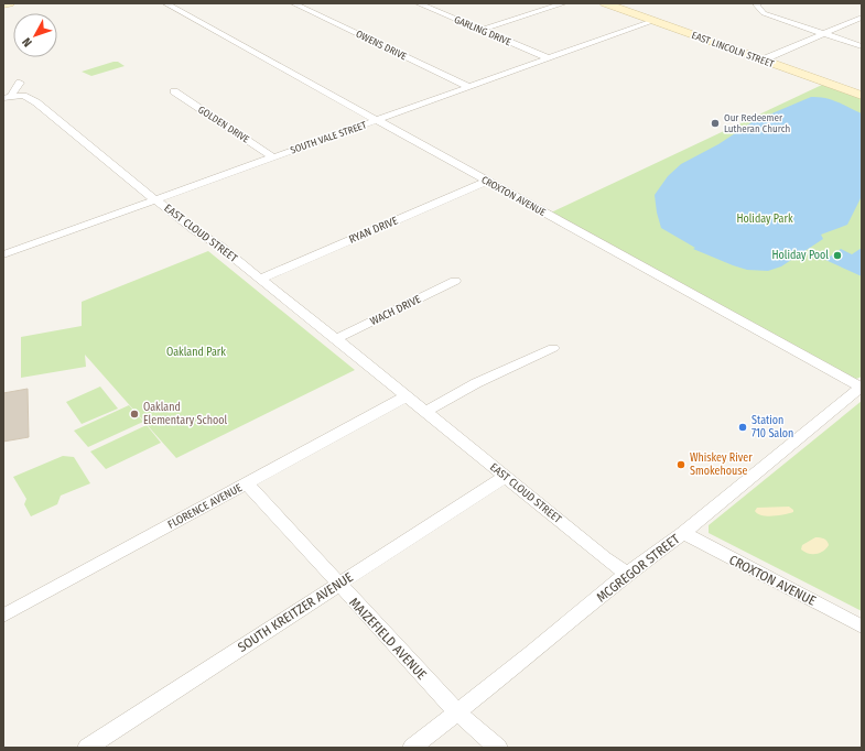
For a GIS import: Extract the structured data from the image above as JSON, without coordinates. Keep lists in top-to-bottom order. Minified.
{"streets":{"main road":["EAST LINCOLN STREET"],"street":["GARLING DRIVE","OWENS DRIVE","GOLDEN DRIVE","SOUTH VALE STREET","CROXTON AVENUE","RYAN DRIVE","EAST CLOUD STREET","WACH DRIVE","FLORENCE AVENUE","MCGREGOR STREET","SOUTH KREITZER AVENUE","MAIZEFIELD AVENUE"]},"crossings":[["GARLING DRIVE","SOUTH VALE STREET"],["OWENS DRIVE","SOUTH VALE STREET"],["EAST LINCOLN STREET","SOUTH VALE STREET"],["GOLDEN DRIVE","SOUTH VALE STREET"],["SOUTH VALE STREET","CROXTON AVENUE"],["SOUTH VALE STREET","EAST CLOUD STREET"],["CROXTON AVENUE","RYAN DRIVE"],["CROXTON AVENUE","MCGREGOR STREET"],["RYAN DRIVE","EAST CLOUD STREET"],["EAST CLOUD STREET","WACH DRIVE"],["EAST CLOUD STREET","FLORENCE AVENUE"],["EAST CLOUD STREET","MCGREGOR STREET"],["EAST CLOUD STREET","SOUTH KREITZER AVENUE"],["FLORENCE AVENUE","MAIZEFIELD AVENUE"],["MCGREGOR STREET","MAIZEFIELD AVENUE"],["SOUTH KREITZER AVENUE","MAIZEFIELD AVENUE"]],"parks":["Holiday Park","Oakland Park"],"places":["Our Redeemer Lutheran Church","Holiday Pool","Oakland Elementary School","Station 710 Salon","Whiskey River Smokehouse"],"north":"bottom left"}
